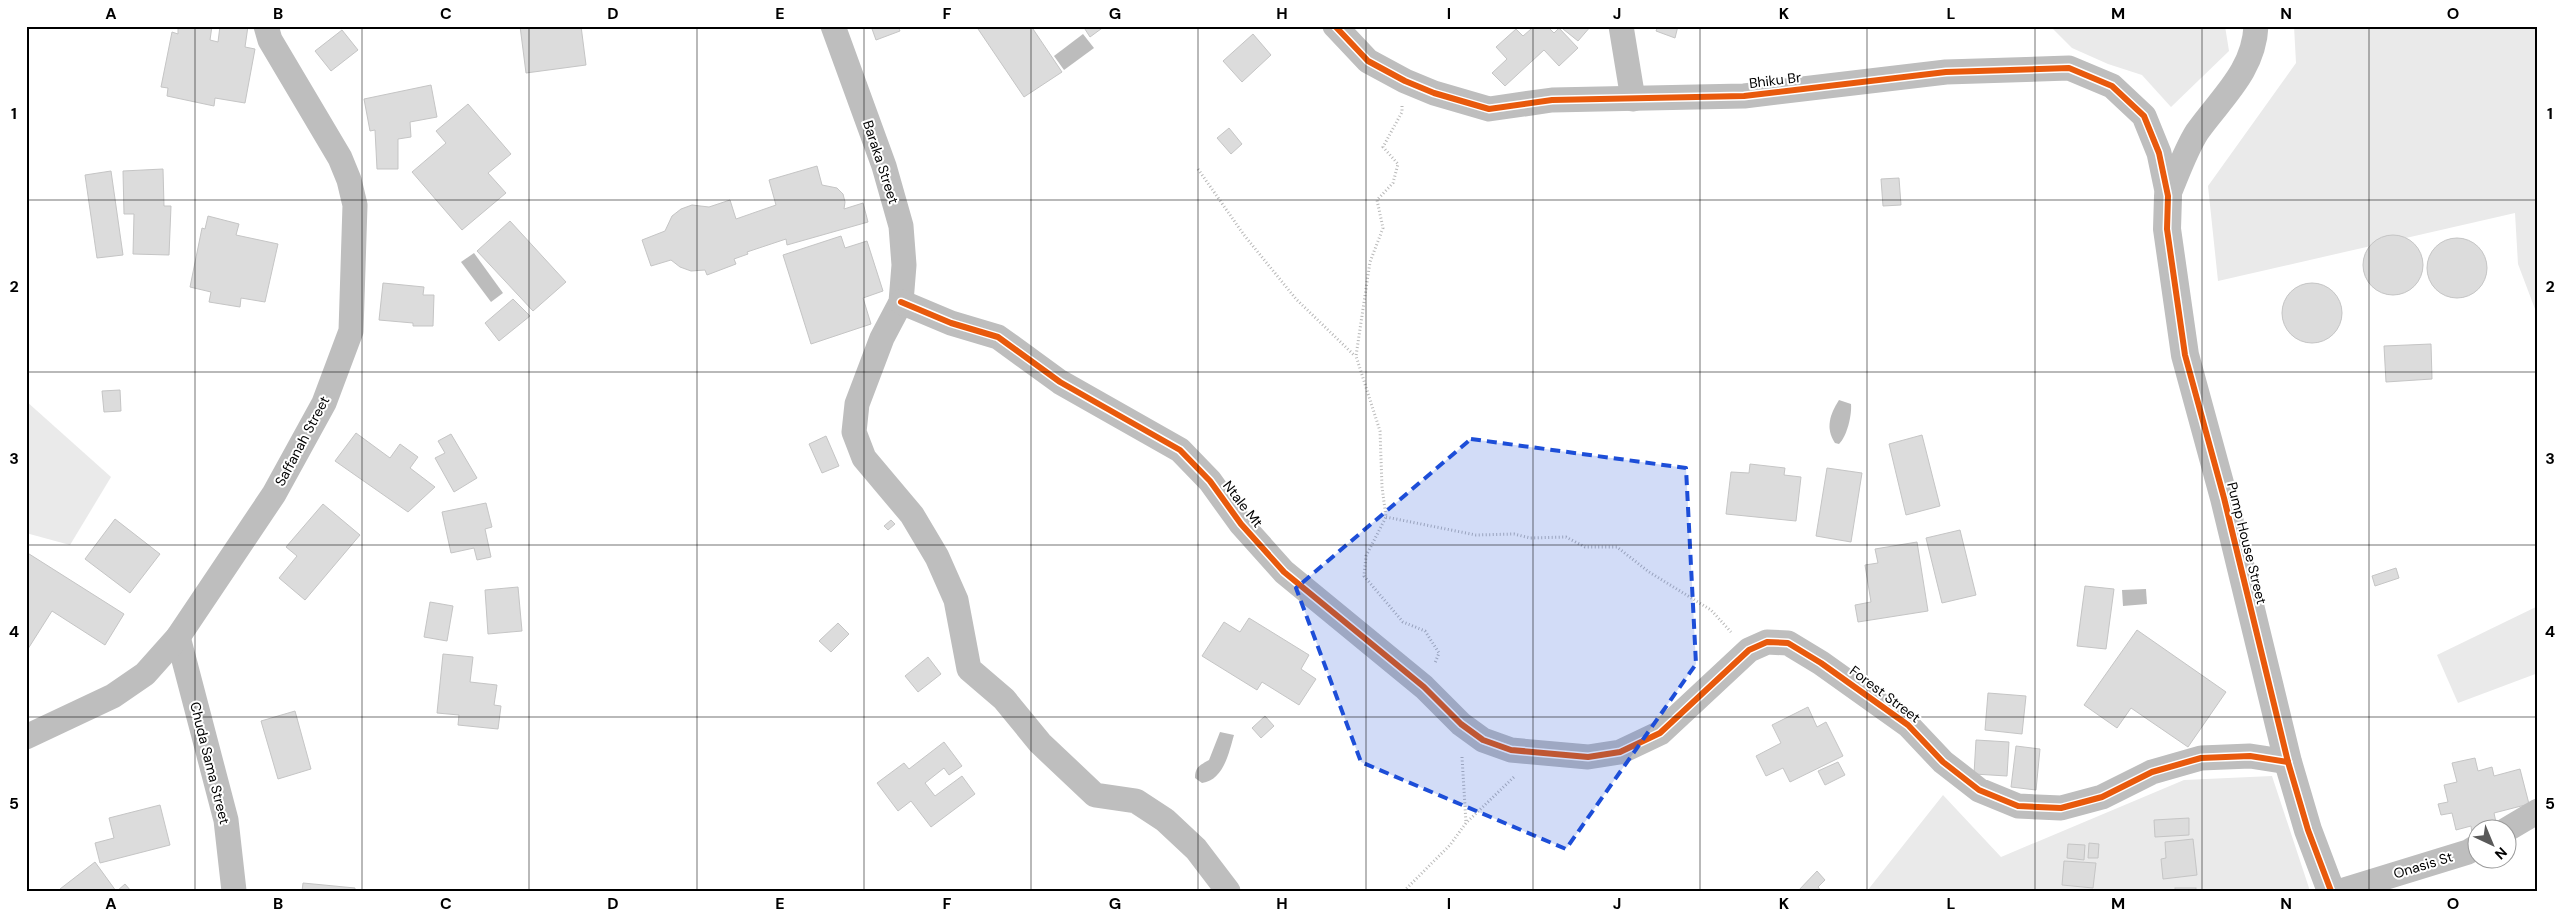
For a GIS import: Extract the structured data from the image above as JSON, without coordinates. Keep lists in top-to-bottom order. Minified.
{"streets":{"street":["Bhiku Br","Baraka Street","Saffanah Street","Ntale Mt","Pump House Street","Forest Street","Chuda Sama Street","Onasis St"]},"crossings":[["Bhiku Br","Pump House Street"],["Baraka Street","Ntale Mt"],["Saffanah Street","Chuda Sama Street"],["Ntale Mt","Forest Street"],["Pump House Street","Forest Street"]],"north":"bottom right","grid":{"columns":["A","B","C","D","E","F","G","H","I","J","K","L","M","N","O"],"rows":["1","2","3","4","5"]}}
